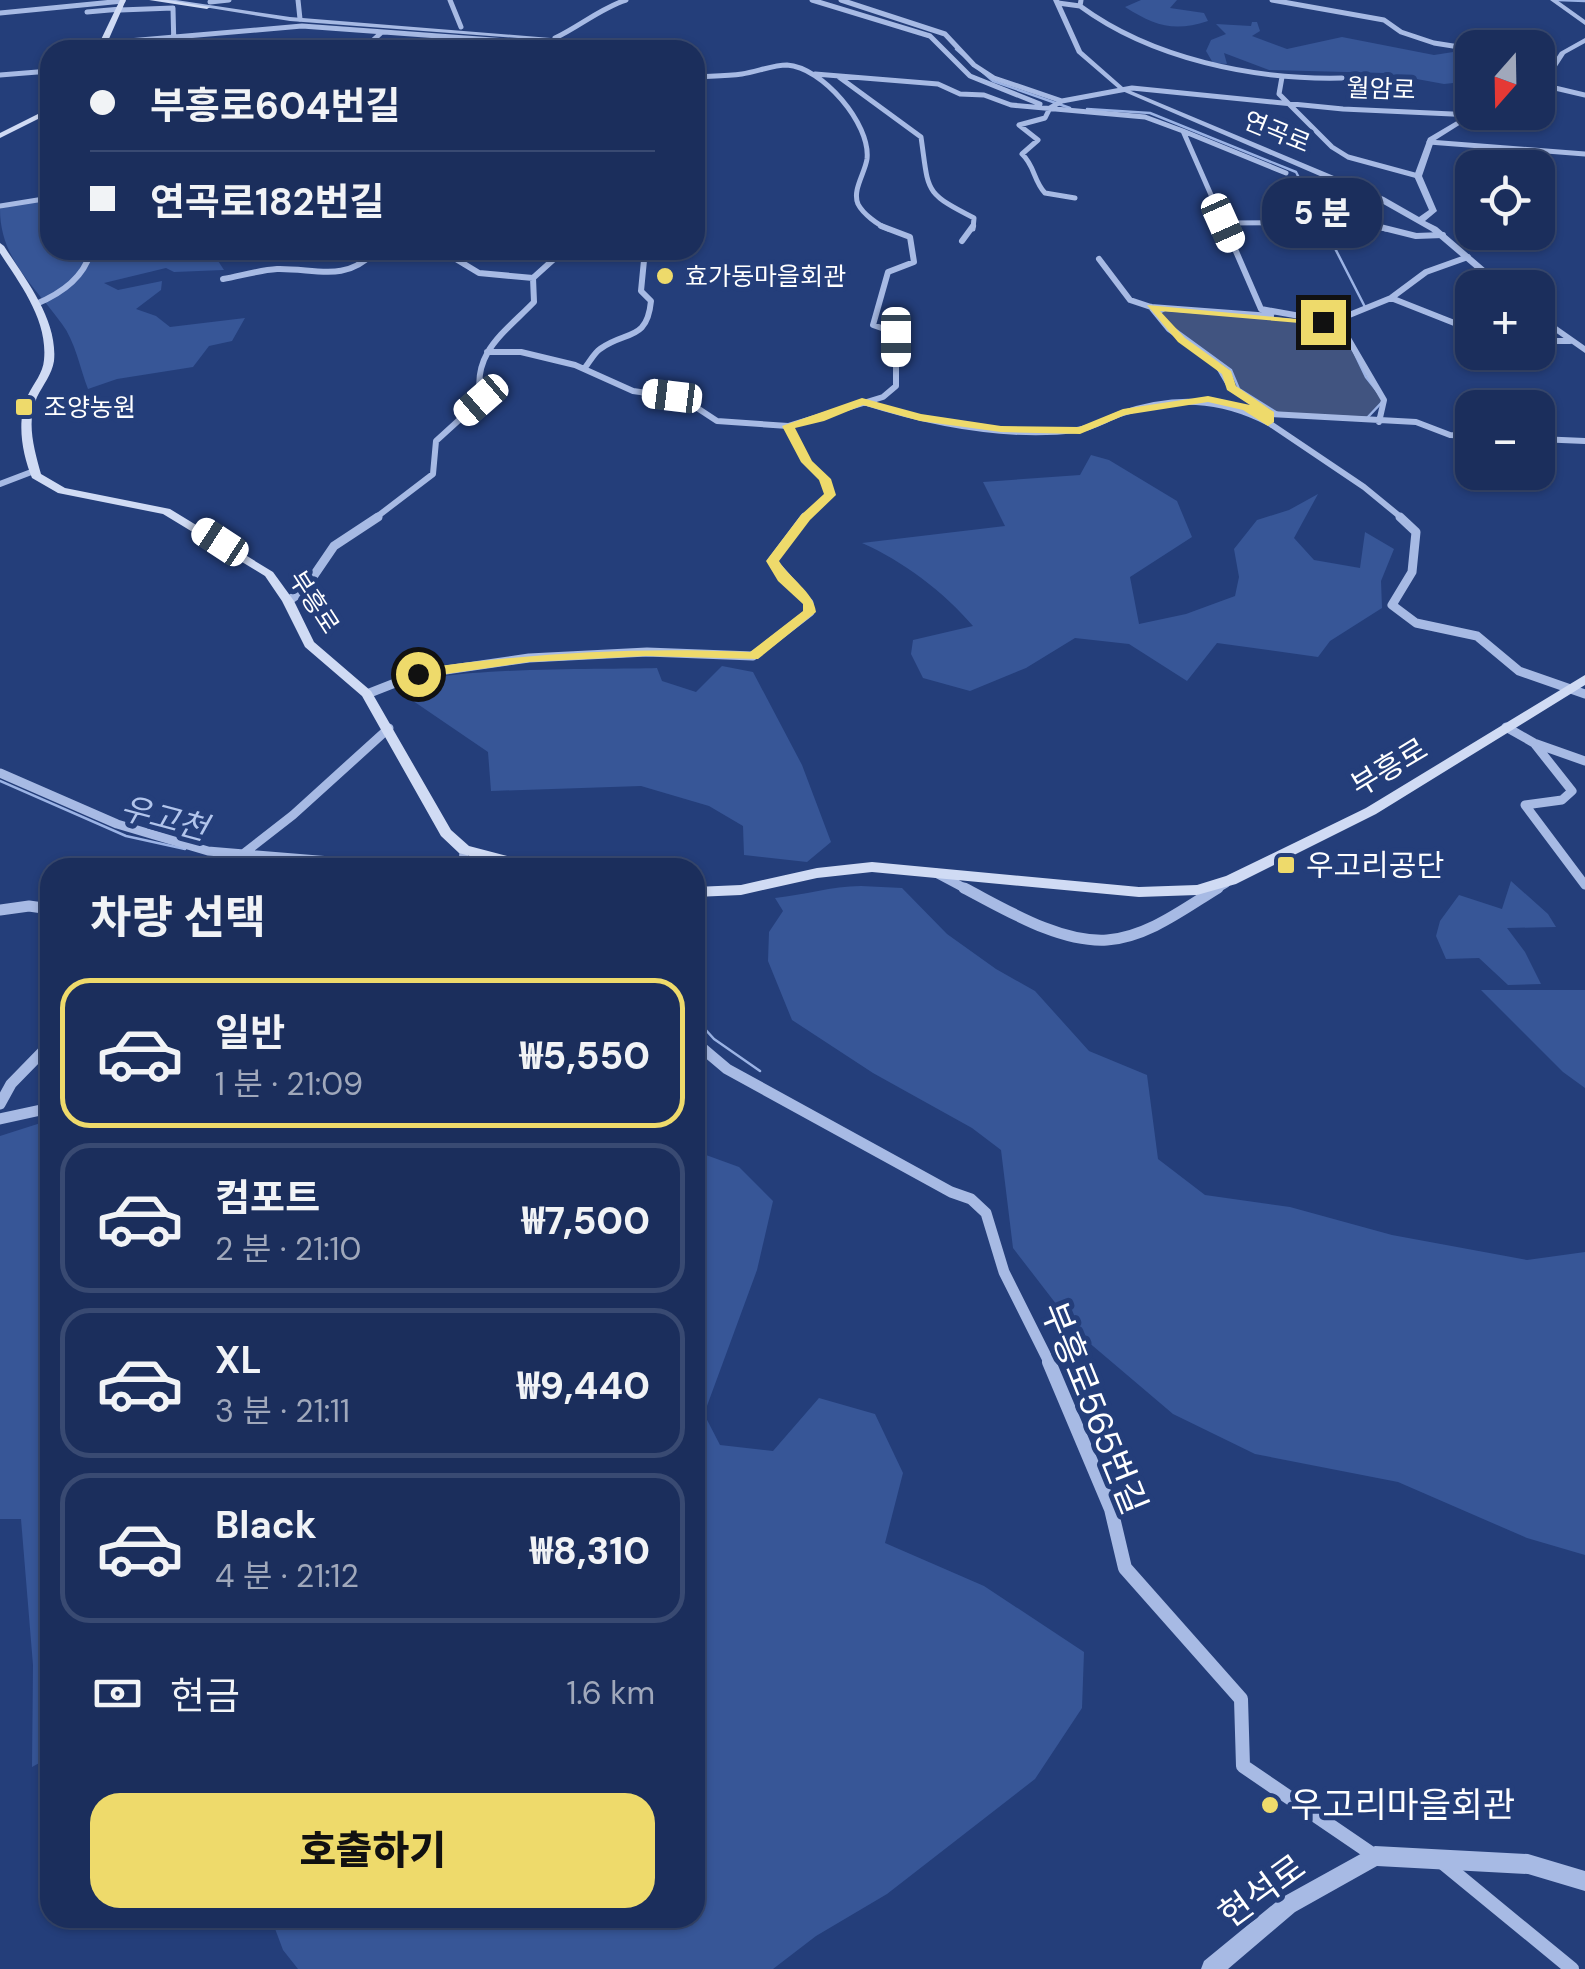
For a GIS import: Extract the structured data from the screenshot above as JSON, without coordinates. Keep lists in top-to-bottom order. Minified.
{"streets":{"main road":["부흥로"],"street":["월암로","연곡로","부흥로565번길","현석로"]},"crossings":[["월암로","연곡로"],["부흥로565번길","현석로"]],"water":["우고천"],"places":{"other":["효가동마을회관","우고리마을회관"],"transit":["조양농원","우고리공단"]},"north":"bottom","page":{"map_buttons":["+","−"],"banner":["부흥로604번길","연곡로182번길"],"bubble":"5 분","heading":"차량 선택","list":[{"name":"일반","note":"1 분 · 21:09","value":"₩5,550"},{"name":"컴포트","note":"2 분 · 21:10","value":"₩7,500"},{"name":"XL","note":"3 분 · 21:11","value":"₩9,440"},{"name":"Black","note":"4 분 · 21:12","value":"₩8,310"}],"pay":["현금","1.6 km"],"buttons":"호출하기"}}
